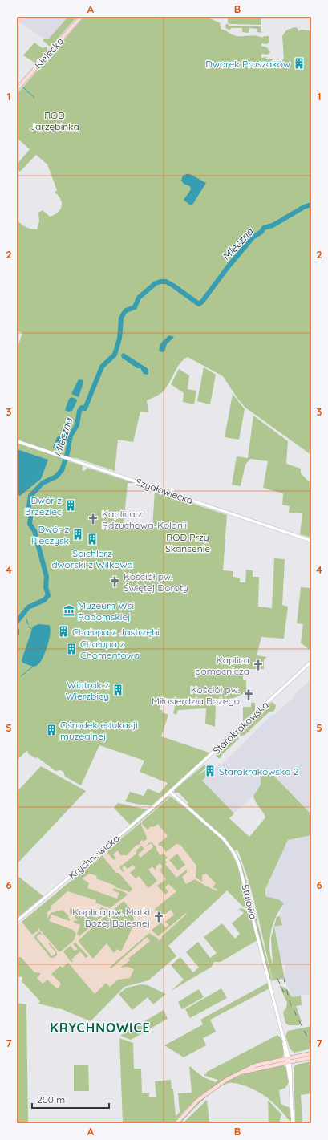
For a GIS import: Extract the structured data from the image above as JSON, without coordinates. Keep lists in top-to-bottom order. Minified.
{"streets":{"main road":["Kielecka"],"street":["Szydłowiecka","Starokrakowska","Krychnowicka","Stalowa"]},"crossings":[["Starokrakowska","Krychnowicka"],["Starokrakowska","Stalowa"],["Krychnowicka","Stalowa"]],"districts":["KRYCHNOWICE"],"water":["Mleczna"],"parks":["ROD Jarzębinka","ROD Przy Skansenie"],"places":{"building":["Dworek Pruszaków","Dwór z Brzeziec","Dwór z Pieczysk","Spichlerz dworski z Wilkowa","Chałupa z Jastrzębi","Chałupa z Chomentowa","Wiatrak z Wierzbicy","Ośrodek edukacji muzealnej","Starokrakowska 2"],"church":["Kaplica z Rdzuchowa-Kolonii","Kościół pw. Świętej Doroty","Kaplica pomocnicza","Kościół pw. Miłosierdzia Bożego","Kaplica pw. Matki Bożej Bolesnej"],"museum":["Muzeum Wsi Radomskiej"]},"scale_bar":"200 m","grid":{"columns":["A","B"],"rows":["1","2","3","4","5","6","7"]}}
